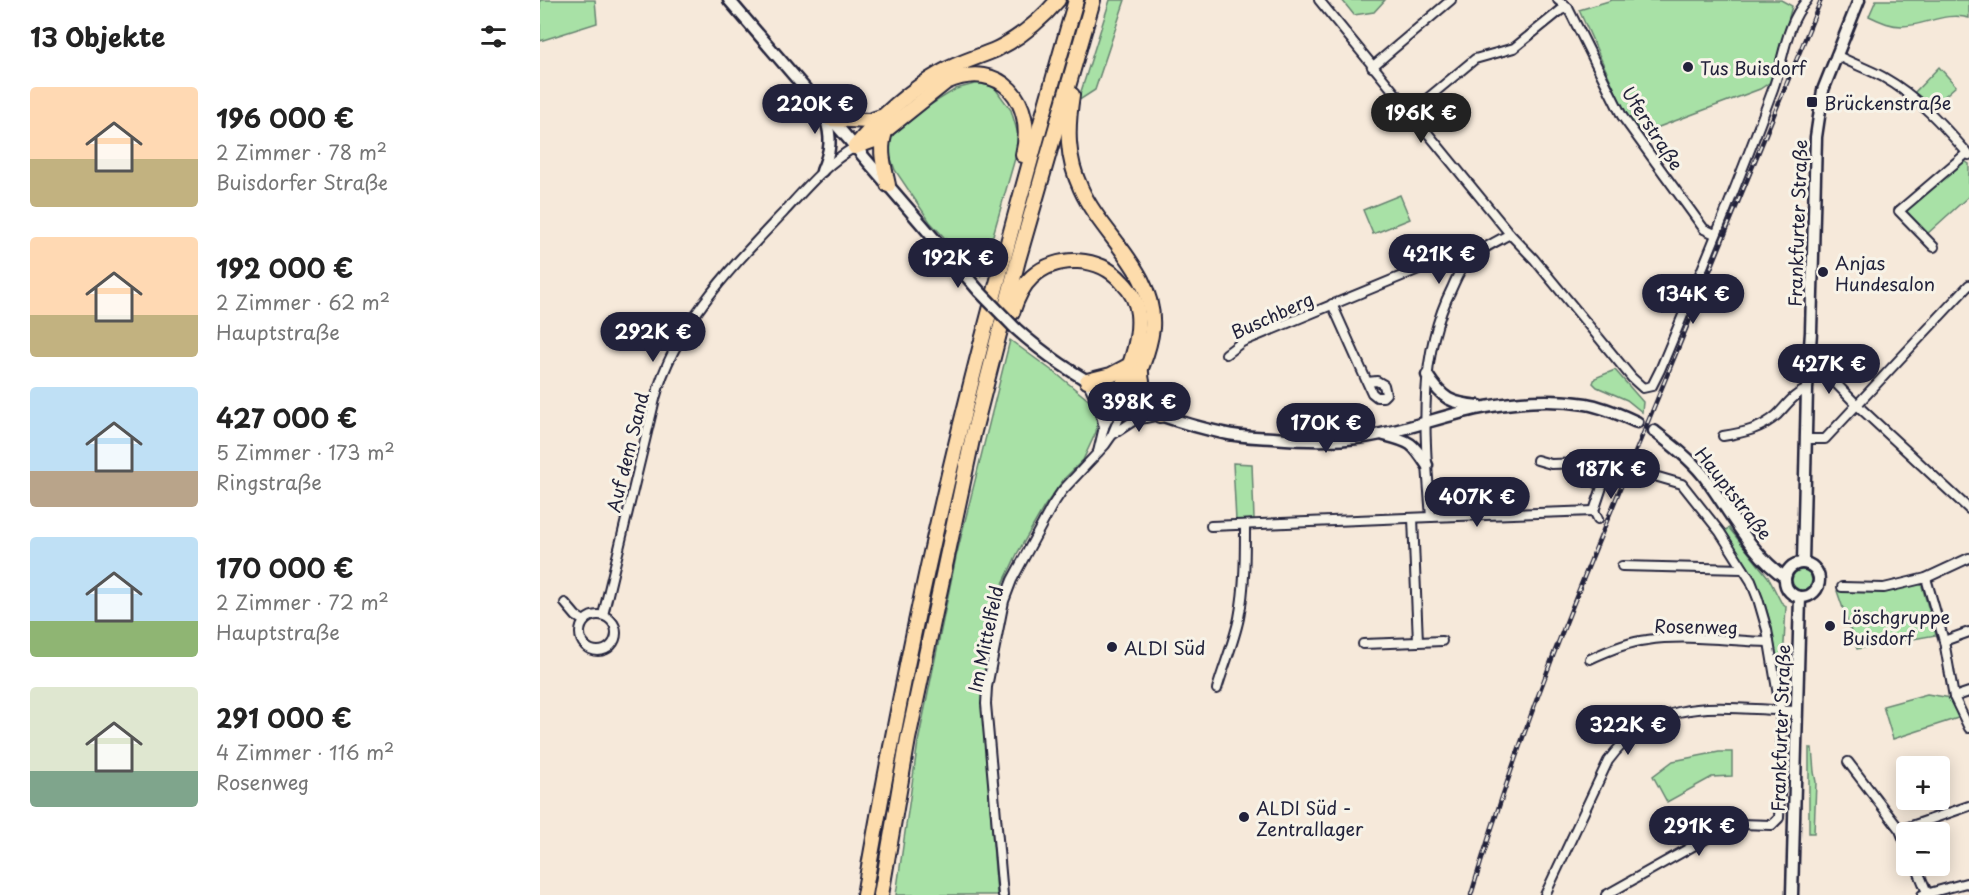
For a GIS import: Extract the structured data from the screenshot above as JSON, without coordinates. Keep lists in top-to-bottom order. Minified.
{"streets":{"main road":["Frankfurter Straße","Hauptstraße"],"street":["Uferstraße","Buschberg","Auf dem Sand","Rosenweg","Im Mittelfeld"]},"crossings":[["Frankfurter Straße","Hauptstraße"]],"places":{"other":["Tus Buisdorf","Anjas Hundesalon","Löschgruppe Buisdorf","ALDI Süd","ALDI Süd - Zentrallager"],"transit":["Brückenstraße"]},"page":{"heading":"13 Objekte","list":[{"name":"196 000 €","note":"2 Zimmer · 78 m² · Buisdorfer Straße"},{"name":"192 000 €","note":"2 Zimmer · 62 m² · Hauptstraße"},{"name":"427 000 €","note":"5 Zimmer · 173 m² · Ringstraße"},{"name":"170 000 €","note":"2 Zimmer · 72 m² · Hauptstraße"},{"name":"291 000 €","note":"4 Zimmer · 116 m² · Rosenweg"}],"price":["220K €","196K €","421K €","192K €","134K €","292K €","427K €","398K €","170K €","187K €","407K €","322K €","291K €"],"map_buttons":["+","−"]}}
